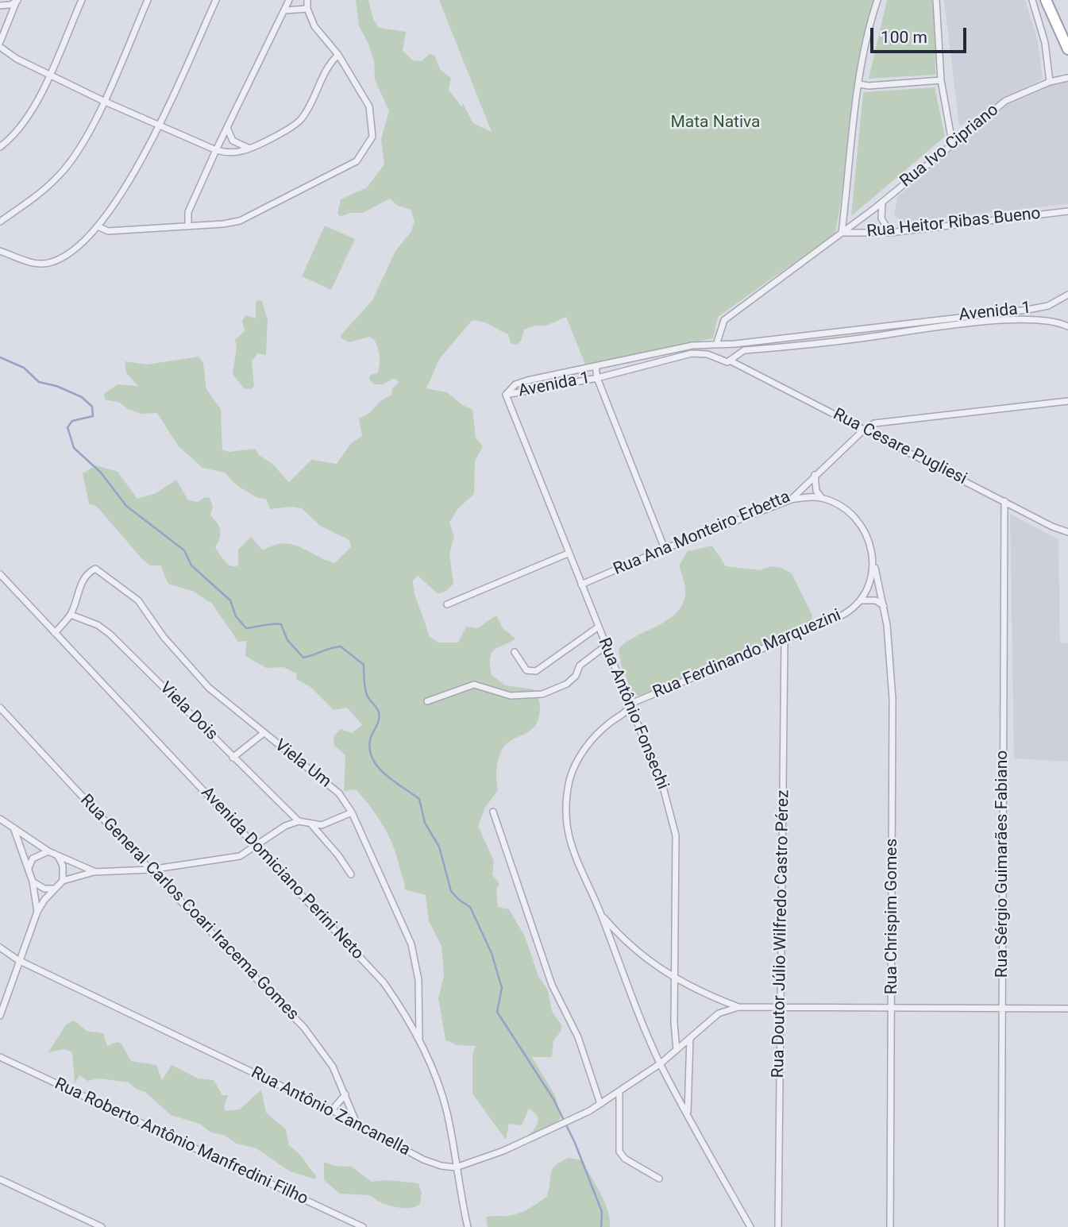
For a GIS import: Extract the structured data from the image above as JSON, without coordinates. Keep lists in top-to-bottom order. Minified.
{"streets":{"street":["Rua Ivo Cipriano","Rua Heitor Ribas Bueno","Avenida 1","Rua Cesare Pugliesi","Rua Ana Monteiro Erbetta","Rua Ferdinando Marquezini","Viela Dois","Rua Antônio Fonsechi","Viela Um","Rua Sérgio Guimarães Fabiano","Avenida Domiciano Perini Neto","Rua General Carlos Coari Iracema Gomes","Rua Chrispim Gomes","Rua Doutor Júlio Wilfredo Castro Pérez","Rua Antônio Zancanella","Rua Roberto Antônio Manfredini Filho"]},"crossings":[["Rua Ivo Cipriano","Rua Heitor Ribas Bueno"],["Rua Heitor Ribas Bueno","Avenida 1"],["Avenida 1","Rua Cesare Pugliesi"],["Avenida 1","Rua Antônio Fonsechi"],["Rua Cesare Pugliesi","Rua Ana Monteiro Erbetta"],["Rua Cesare Pugliesi","Rua Sérgio Guimarães Fabiano"],["Rua Ana Monteiro Erbetta","Rua Antônio Fonsechi"],["Rua Ana Monteiro Erbetta","Rua Chrispim Gomes"],["Rua Ferdinando Marquezini","Rua Antônio Fonsechi"],["Rua Ferdinando Marquezini","Rua Chrispim Gomes"],["Rua Ferdinando Marquezini","Rua Doutor Júlio Wilfredo Castro Pérez"],["Viela Dois","Viela Um"],["Viela Um","Avenida Domiciano Perini Neto"],["Avenida Domiciano Perini Neto","Rua Antônio Zancanella"],["Rua General Carlos Coari Iracema Gomes","Rua Antônio Zancanella"]],"parks":["Mata Nativa"],"scale_bar":"100 m"}
